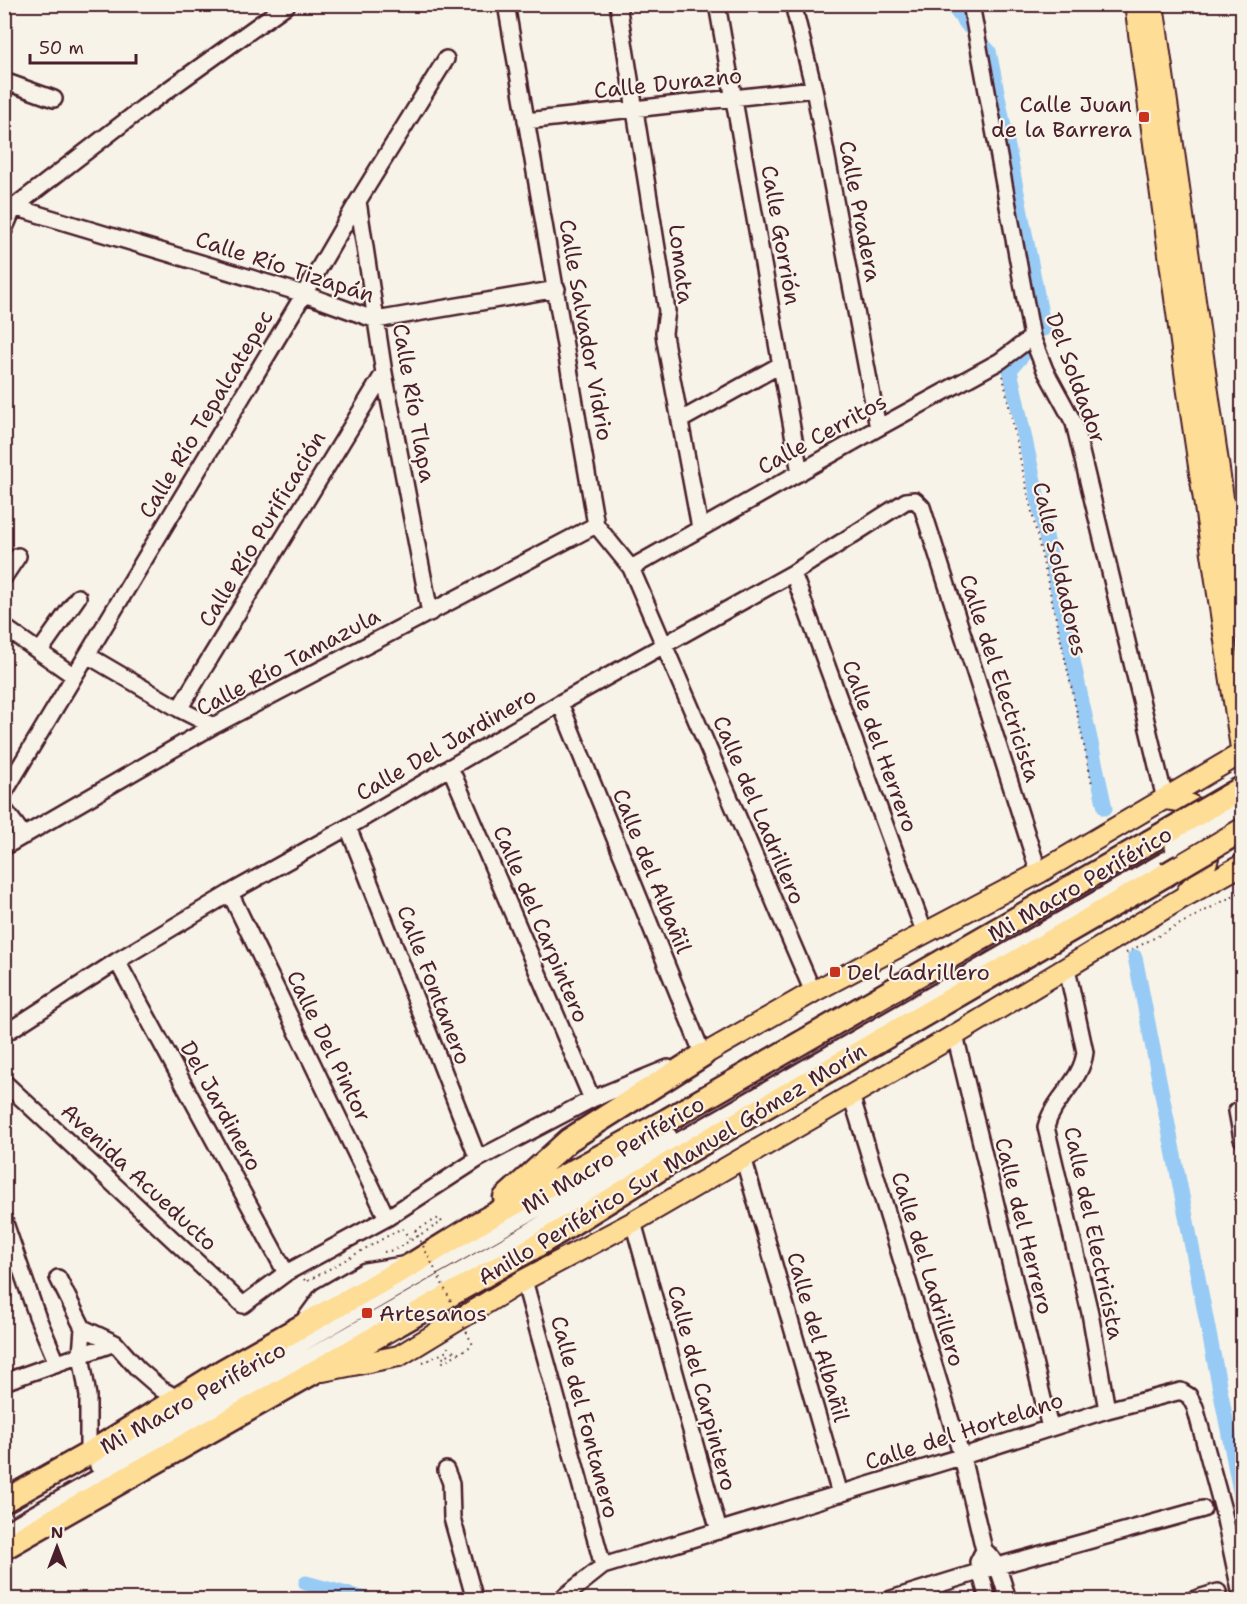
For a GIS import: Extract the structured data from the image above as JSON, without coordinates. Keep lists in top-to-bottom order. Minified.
{"streets":{"highway":["Anillo Periférico Sur Manuel Gómez Morín"],"street":["Calle Durazno","Calle Pradera","Calle Gorrión","Lomata","Calle Río Tizapán","Calle Salvador Vidrio","Del Soldador","Calle Río Tlapa","Calle Río Tepalcatepec","Calle Cerritos","Calle Río Purificación","Calle Río Tamazula","Calle del Electricista","Calle Del Jardinero","Calle del Herrero","Calle del Ladrillero","Calle del Albañil","Mi Macro Periférico","Calle del Carpintero","Calle Fontanero","Calle Del Pintor","Del Jardinero","Avenida Acueducto","Calle del Fontanero","Calle del Hortelano"],"path":["Calle Soldadores"]},"crossings":[["Calle Durazno","Calle Pradera"],["Calle Durazno","Calle Gorrión"],["Calle Durazno","Lomata"],["Calle Durazno","Calle Salvador Vidrio"],["Calle Pradera","Calle Cerritos"],["Calle Gorrión","Calle Cerritos"],["Lomata","Calle Cerritos"],["Calle Río Tizapán","Calle Salvador Vidrio"],["Calle Río Tizapán","Calle Río Tlapa"],["Calle Río Tizapán","Calle Río Tepalcatepec"],["Calle Salvador Vidrio","Calle Cerritos"],["Calle Salvador Vidrio","Calle Río Tamazula"],["Calle Salvador Vidrio","Calle Del Jardinero"],["Calle Salvador Vidrio","Calle del Ladrillero"],["Del Soldador","Calle Cerritos"],["Calle Río Tlapa","Calle Río Tepalcatepec"],["Calle Río Tlapa","Calle Río Purificación"],["Calle Río Tlapa","Calle Río Tamazula"],["Calle Cerritos","Calle Soldadores"],["Calle del Electricista","Calle Del Jardinero"],["Calle del Electricista","Calle del Hortelano"],["Calle Del Jardinero","Calle del Herrero"],["Calle Del Jardinero","Calle del Ladrillero"],["Calle Del Jardinero","Calle del Albañil"],["Calle Del Jardinero","Calle del Carpintero"],["Calle Del Jardinero","Calle Fontanero"],["Calle Del Jardinero","Calle Del Pintor"],["Calle Del Jardinero","Del Jardinero"],["Calle del Herrero","Calle del Hortelano"],["Calle del Ladrillero","Calle del Hortelano"],["Calle del Albañil","Calle del Hortelano"],["Mi Macro Periférico","Anillo Periférico Sur Manuel Gómez Morín"],["Calle del Carpintero","Calle del Hortelano"],["Del Jardinero","Avenida Acueducto"],["Calle del Fontanero","Calle del Hortelano"]],"places":{"transit":["Calle Juan de la Barrera","Del Ladrillero","Artesanos"]},"scale_bar":"50 m","north":"top"}
